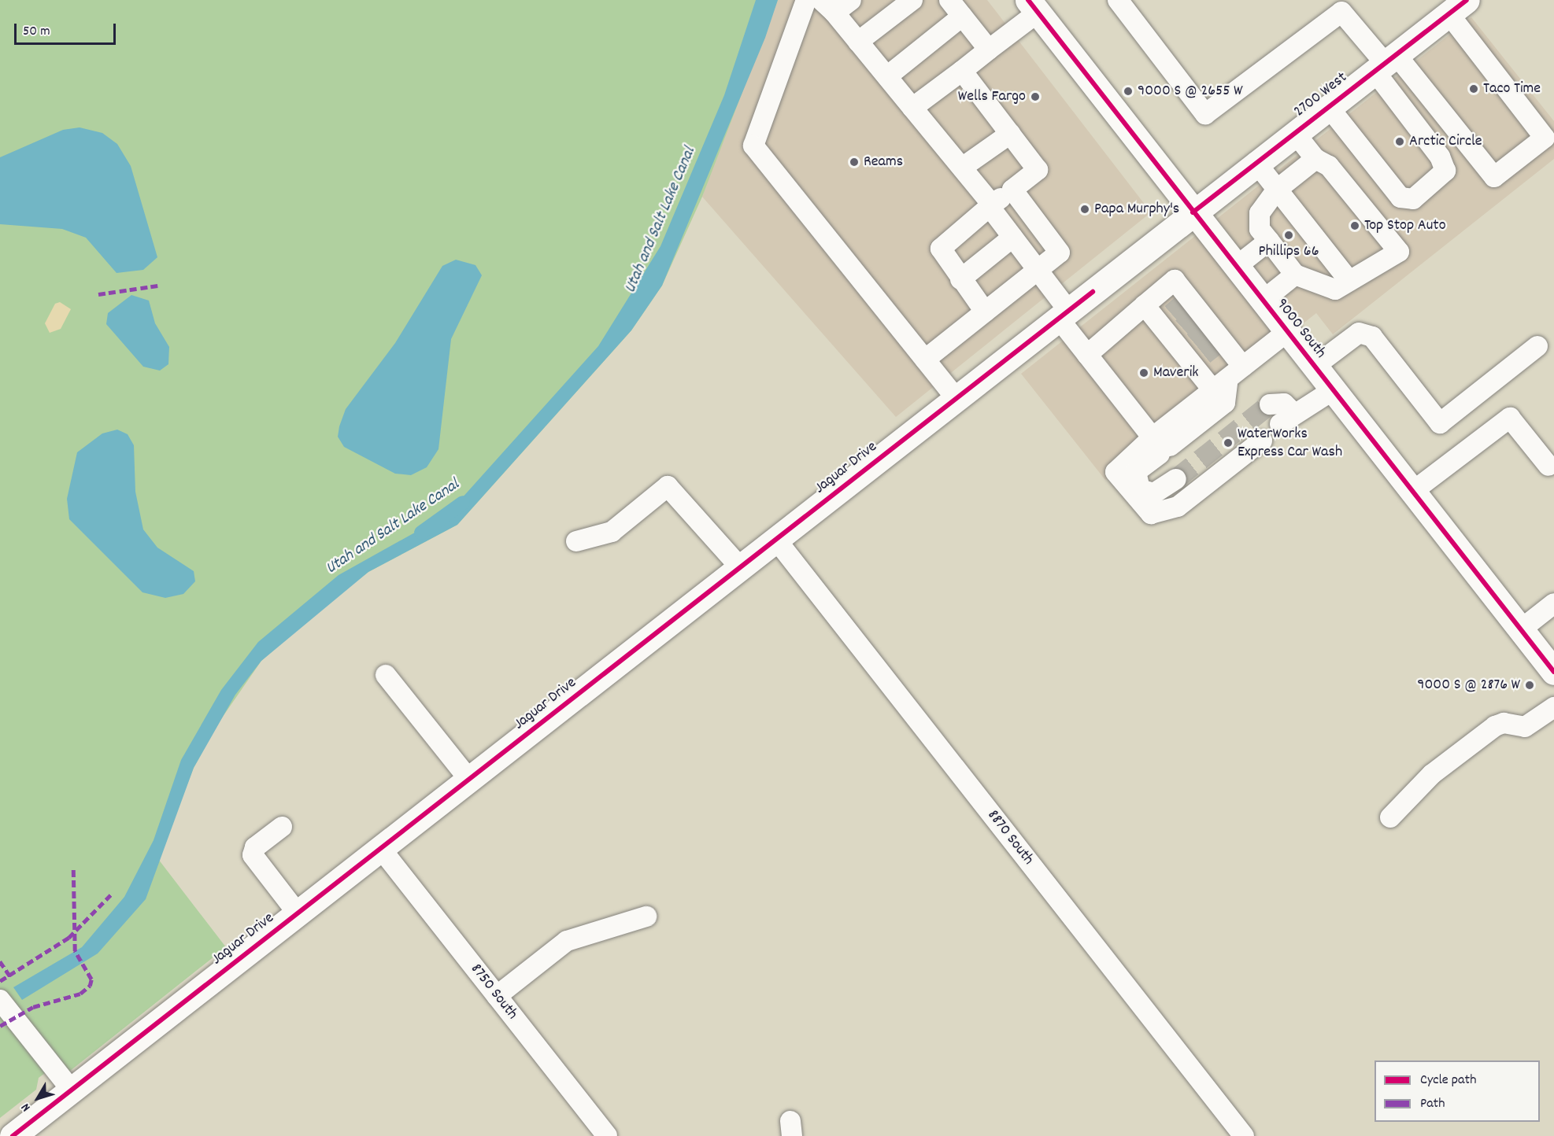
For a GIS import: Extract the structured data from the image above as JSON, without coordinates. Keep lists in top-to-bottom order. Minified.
{"streets":{"main road":["2700 West","9000 South","Jaguar Drive"],"street":["8870 South","8750 South"]},"crossings":[["2700 West","9000 South"],["2700 West","Jaguar Drive"],["9000 South","Jaguar Drive"],["Jaguar Drive","8870 South"],["Jaguar Drive","8750 South"]],"water":["Utah and Salt Lake Canal"],"places":["Taco Time","9000 S @ 2655 W","Wells Fargo","Arctic Circle","Reams","Papa Murphy's","Top Stop Auto","Phillips 66","Maverik","WaterWorks Express Car Wash","9000 S @ 2876 W"],"legend":["Cycle path","Path"],"scale_bar":"50 m","north":"bottom left"}
